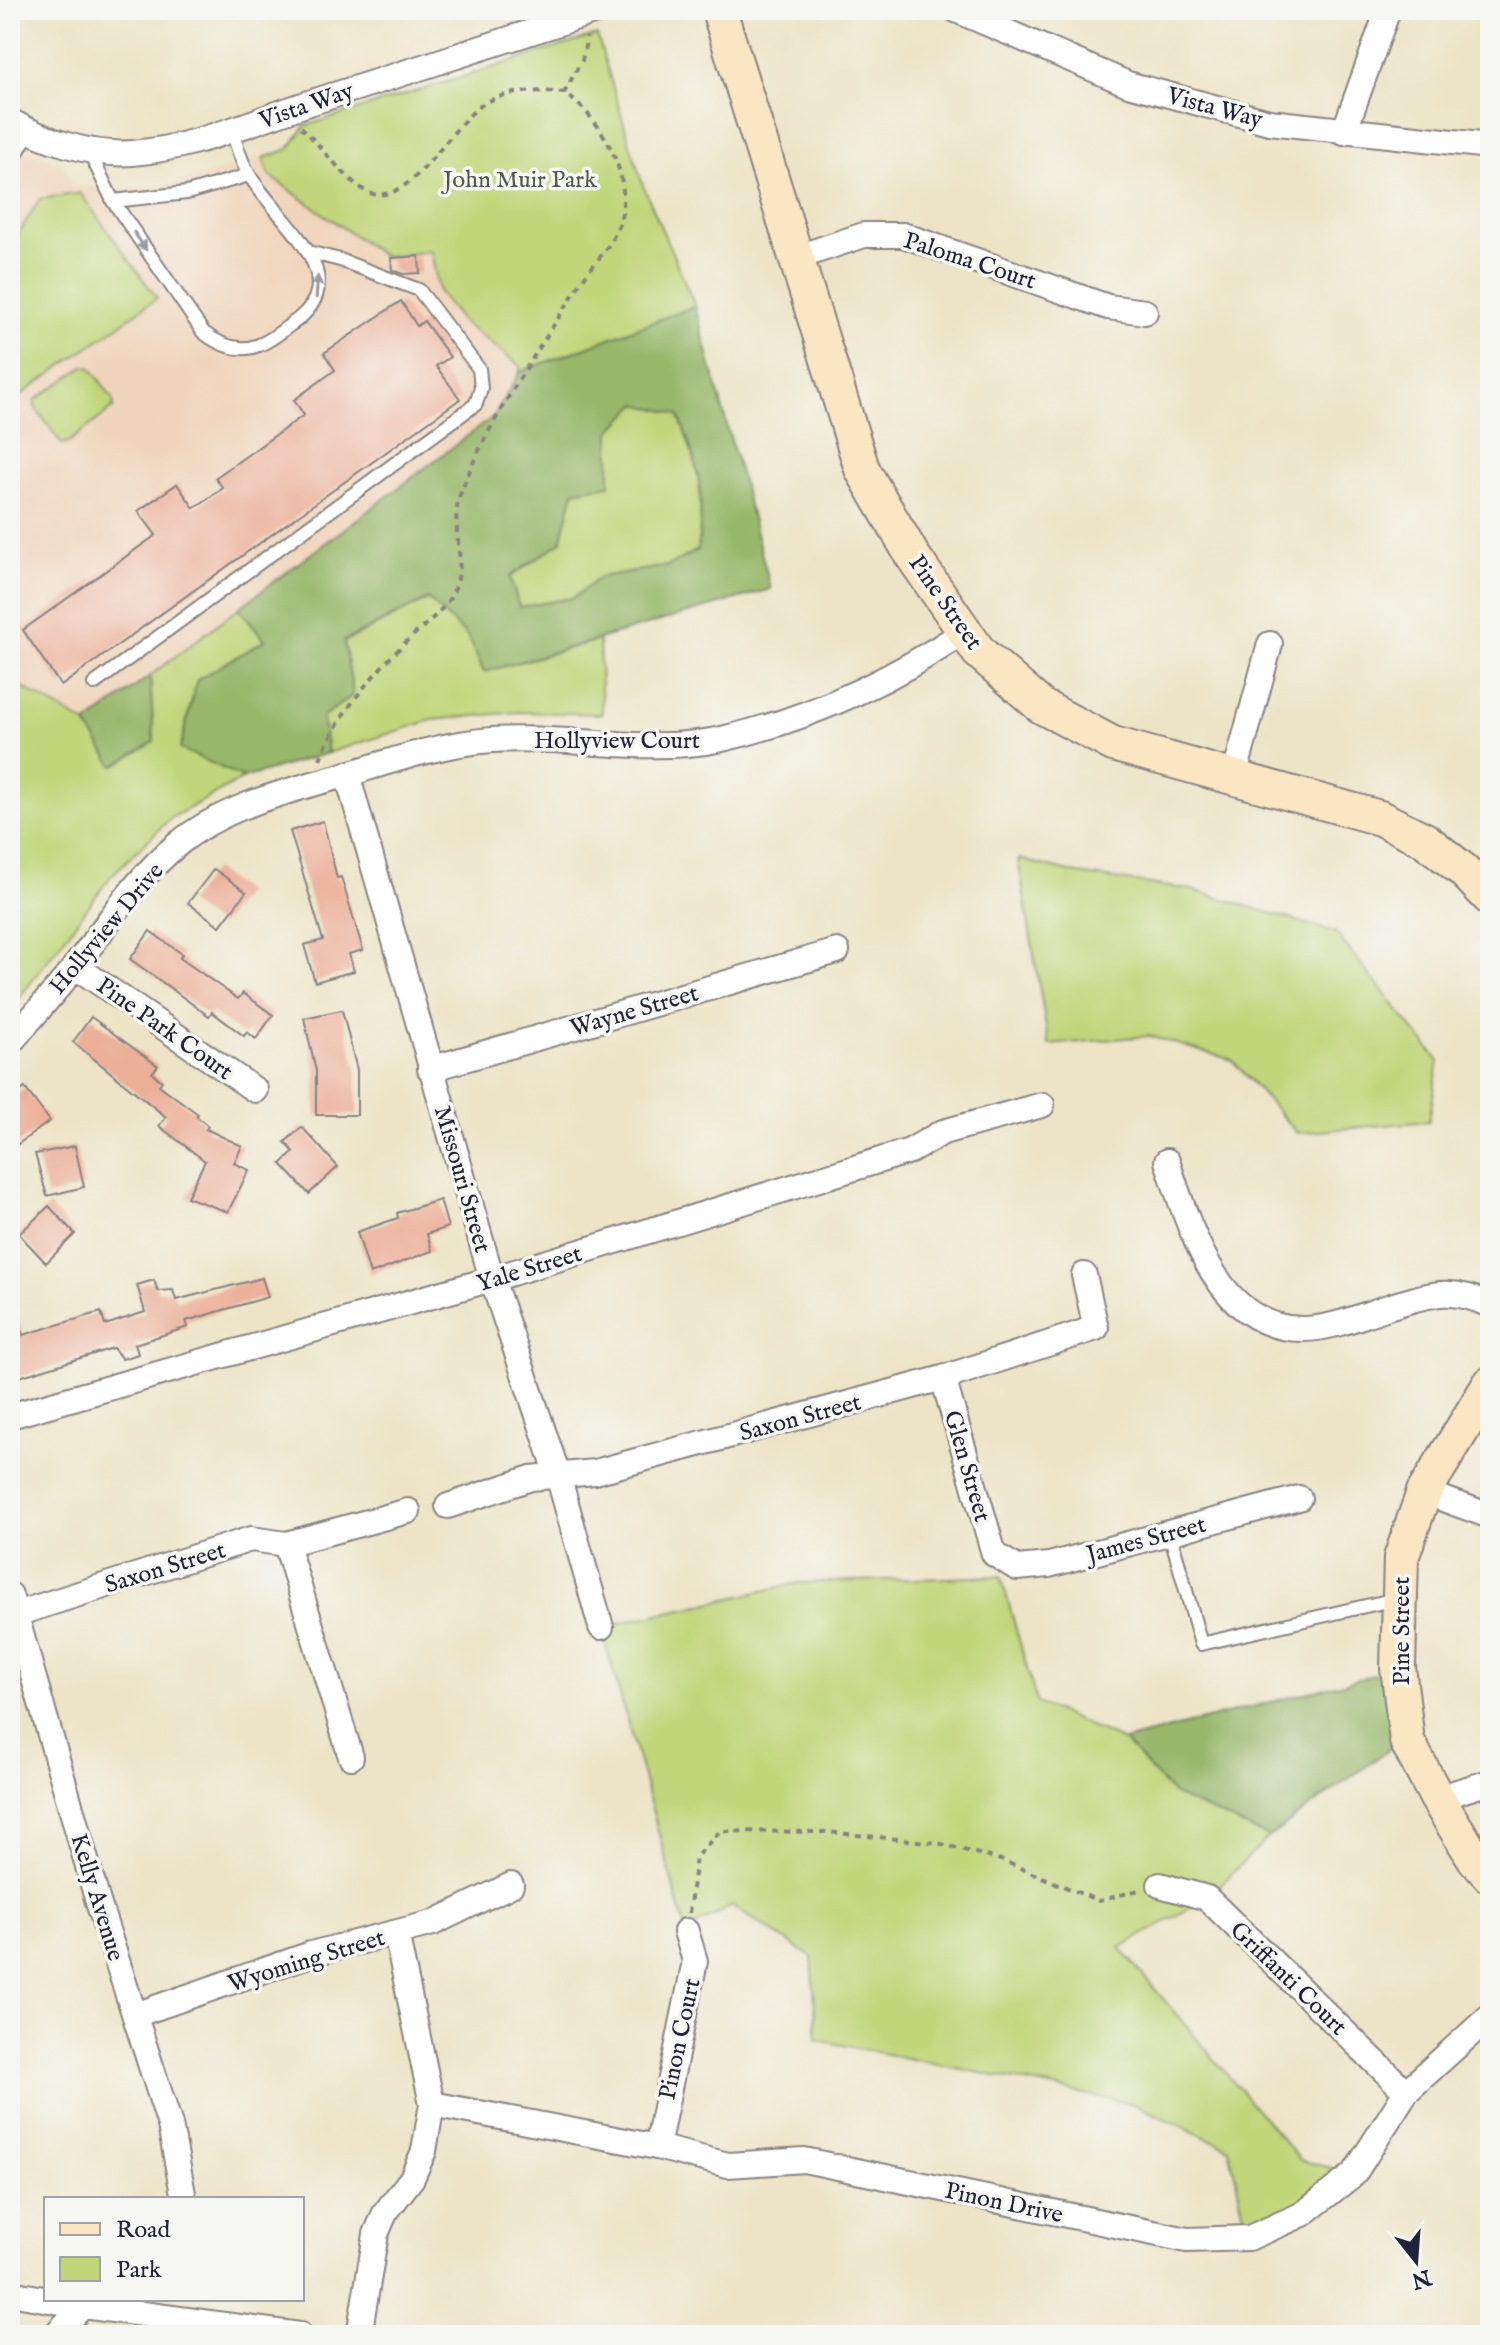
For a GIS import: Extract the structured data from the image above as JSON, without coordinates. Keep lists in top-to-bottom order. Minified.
{"streets":{"street":["Vista Way","Paloma Court","Pine Street","Hollyview Court","Hollyview Drive","Wayne Street","Pine Park Court","Missouri Street","Yale Street","Saxon Street","Glen Street","James Street","Kelly Avenue","Wyoming Street","Griffanti Court","Pinon Court","Pinon Drive"]},"crossings":[["Paloma Court","Pine Street"],["Pine Street","Hollyview Court"],["Hollyview Court","Hollyview Drive"],["Hollyview Court","Missouri Street"],["Hollyview Drive","Pine Park Court"],["Hollyview Drive","Missouri Street"],["Wayne Street","Missouri Street"],["Missouri Street","Yale Street"],["Missouri Street","Saxon Street"],["Saxon Street","Glen Street"],["Saxon Street","Kelly Avenue"],["Glen Street","James Street"],["Kelly Avenue","Wyoming Street"],["Wyoming Street","Pinon Drive"],["Griffanti Court","Pinon Drive"],["Pinon Court","Pinon Drive"]],"parks":["John Muir Park"],"legend":["Road","Park"],"north":"bottom"}
